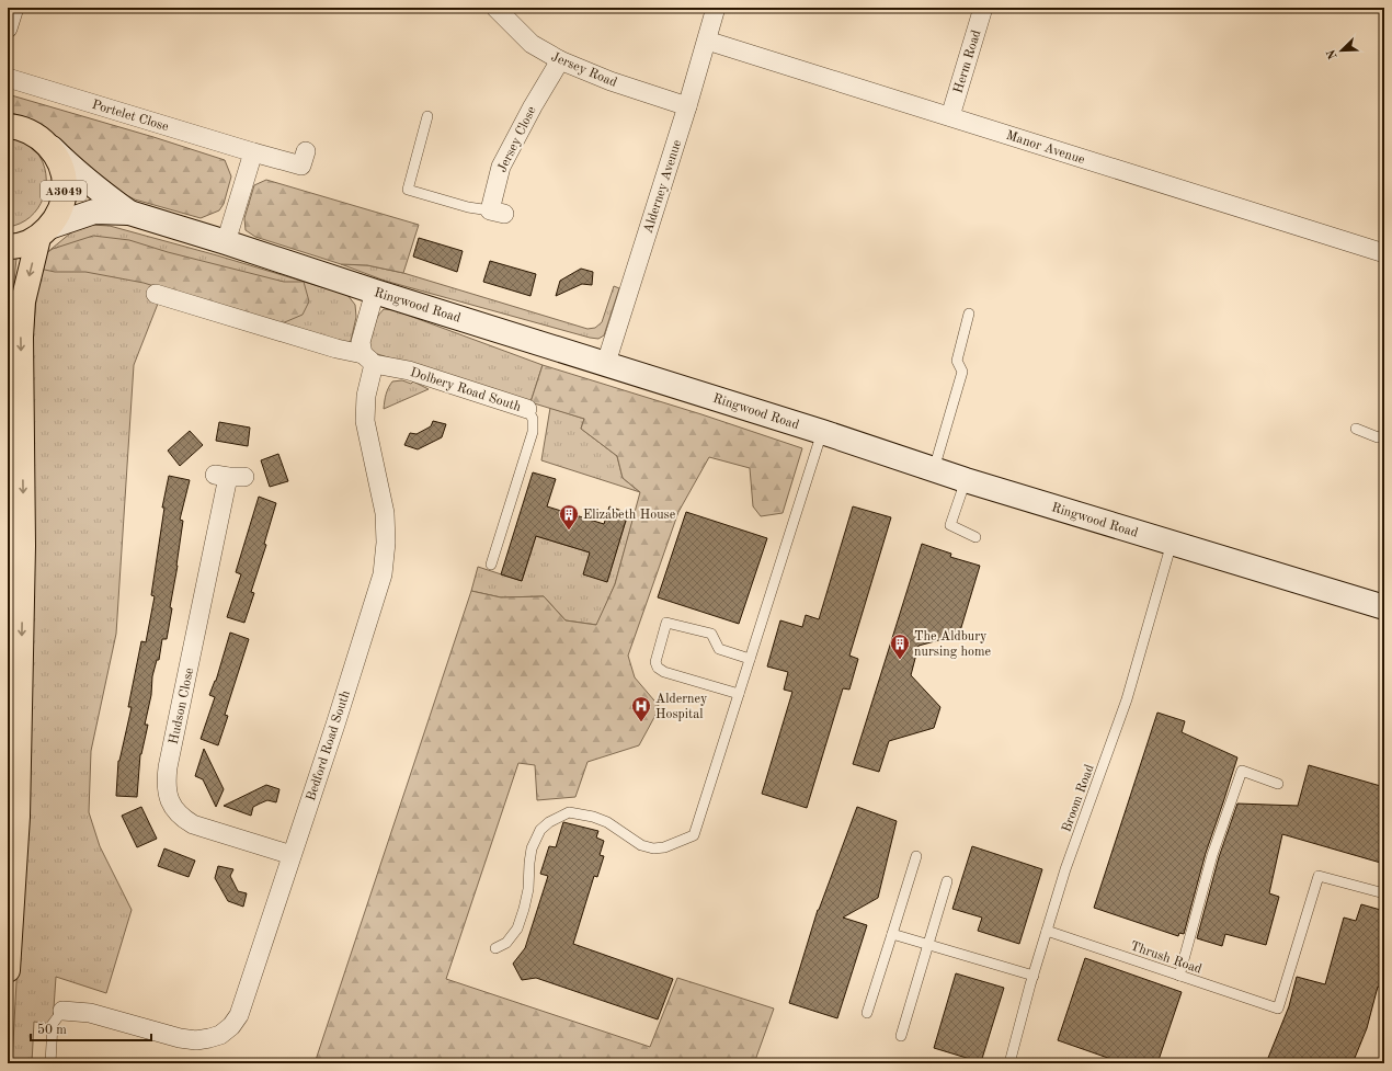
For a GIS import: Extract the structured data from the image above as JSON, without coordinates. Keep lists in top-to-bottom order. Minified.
{"streets":{"highway":["A3049"],"main road":["Ringwood Road"],"street":["Herm Road","Jersey Road","Portelet Close","Jersey Close","Manor Avenue","Alderney Avenue","Dolbery Road South","Hudson Close","Bedford Road South"],"lane":["Broom Road","Thrush Road"]},"crossings":[["Herm Road","Manor Avenue"],["Jersey Road","Jersey Close"],["Jersey Road","Alderney Avenue"],["Manor Avenue","Alderney Avenue"],["Alderney Avenue","Ringwood Road"],["A3049","Ringwood Road"],["Ringwood Road","Bedford Road South"],["Ringwood Road","Broom Road"],["Dolbery Road South","Bedford Road South"],["Hudson Close","Bedford Road South"],["Broom Road","Thrush Road"]],"places":{"building":["Elizabeth House","The Aldbury nursing home"],"hospital":["Alderney Hospital"]},"scale_bar":"50 m","north":"bottom left"}
